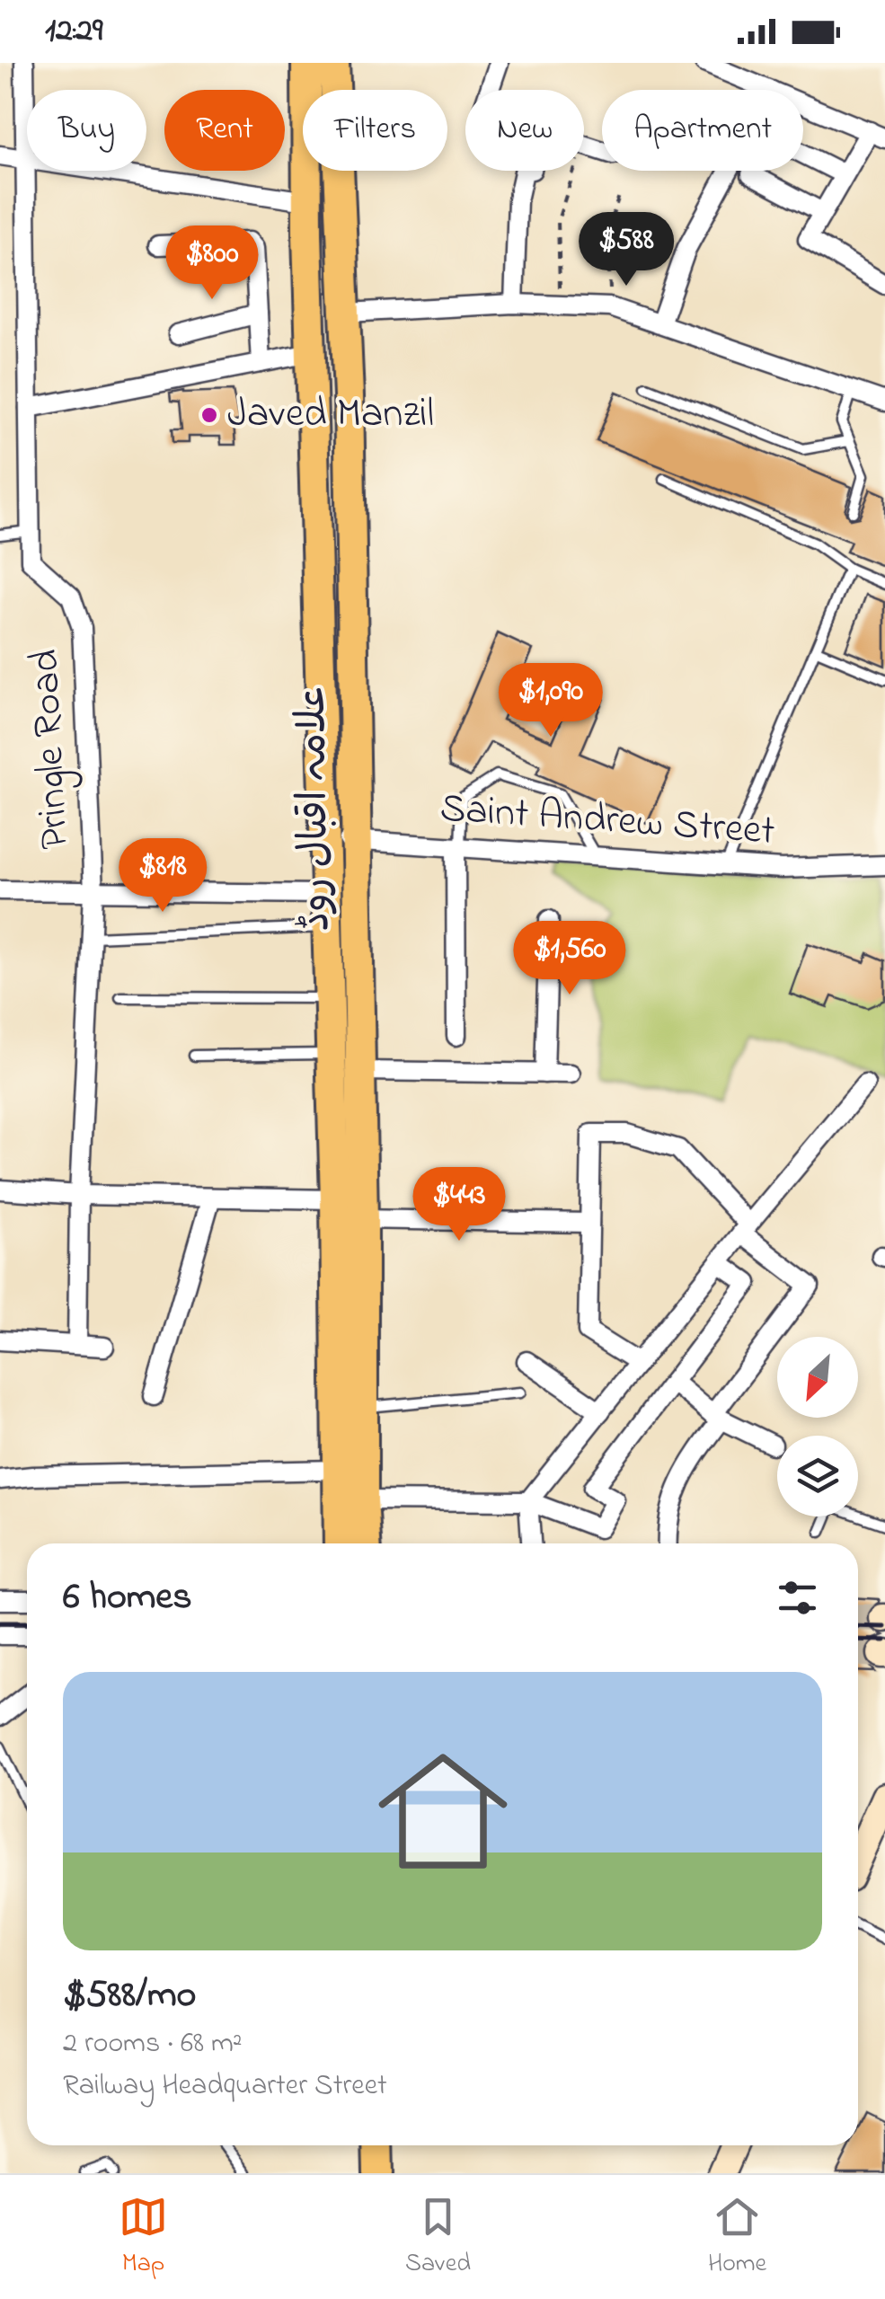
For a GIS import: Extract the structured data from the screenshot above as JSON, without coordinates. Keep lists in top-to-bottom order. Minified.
{"streets":{"main road":["علامہ اقبال روڈ"],"street":["Pringle Road","Saint Andrew Street"]},"crossings":[["علامہ اقبال روڈ","Saint Andrew Street"]],"places":["Javed Manzil"],"north":"bottom left","page":{"status":"12:29","chip":["Buy","Rent","Filters","New","Apartment"],"price":["$588","$800","$1,090","$818","$1,560","$443"],"heading":"6 homes","list":[{"name":"$588/mo","note":"2 rooms · 68 m² · Railway Headquarter Street"}],"tabs":["Map","Saved","Home"]}}
